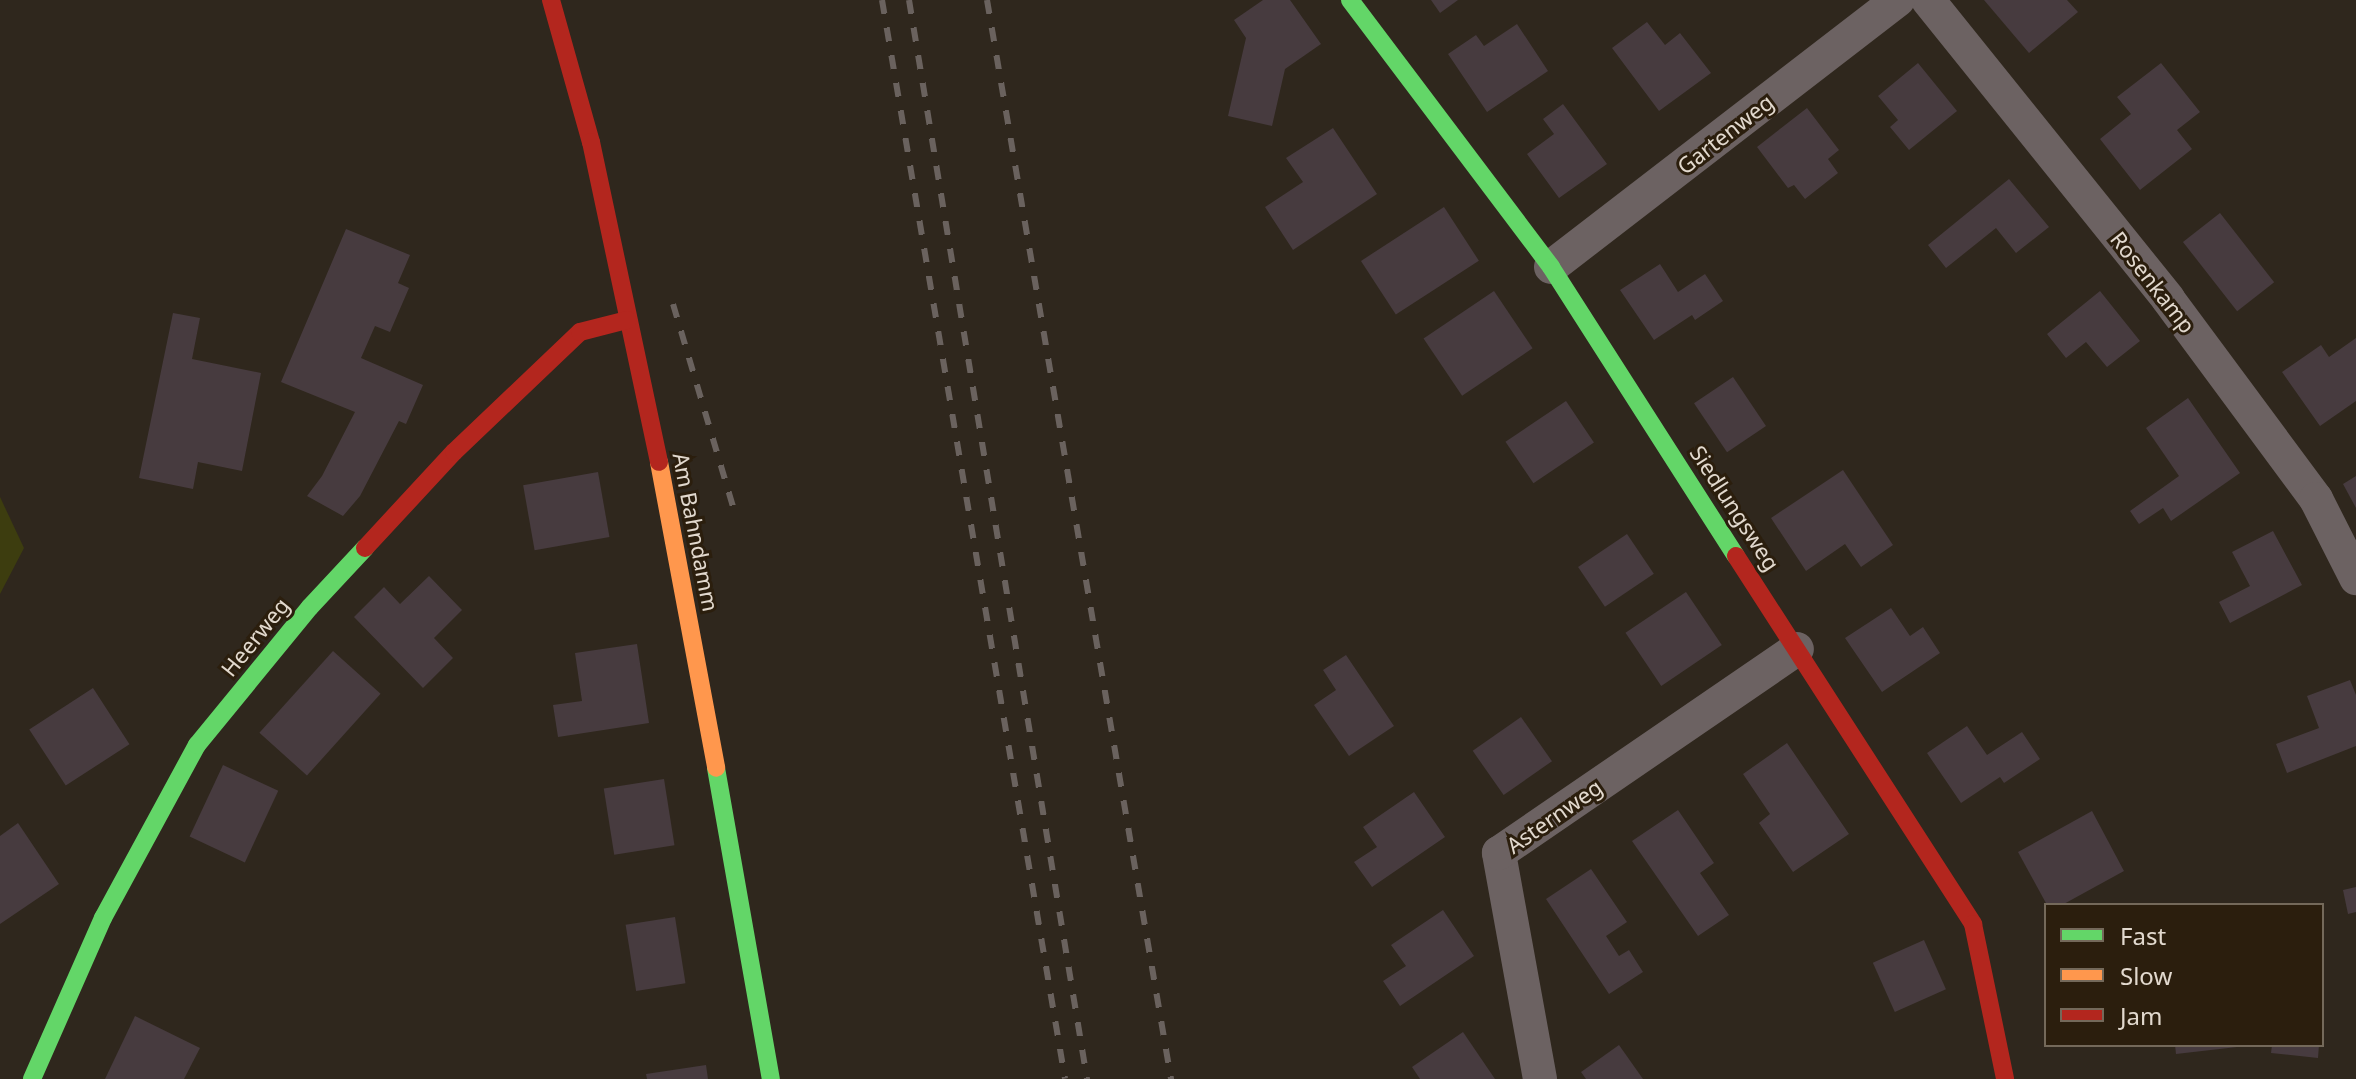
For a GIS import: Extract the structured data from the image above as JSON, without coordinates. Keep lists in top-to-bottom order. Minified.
{"streets":{"street":["Gartenweg","Rosenkamp","Siedlungsweg","Am Bahndamm","Heerweg","Asternweg"]},"crossings":[["Gartenweg","Siedlungsweg"],["Siedlungsweg","Asternweg"],["Am Bahndamm","Heerweg"]],"legend":["Fast","Slow","Jam"]}
